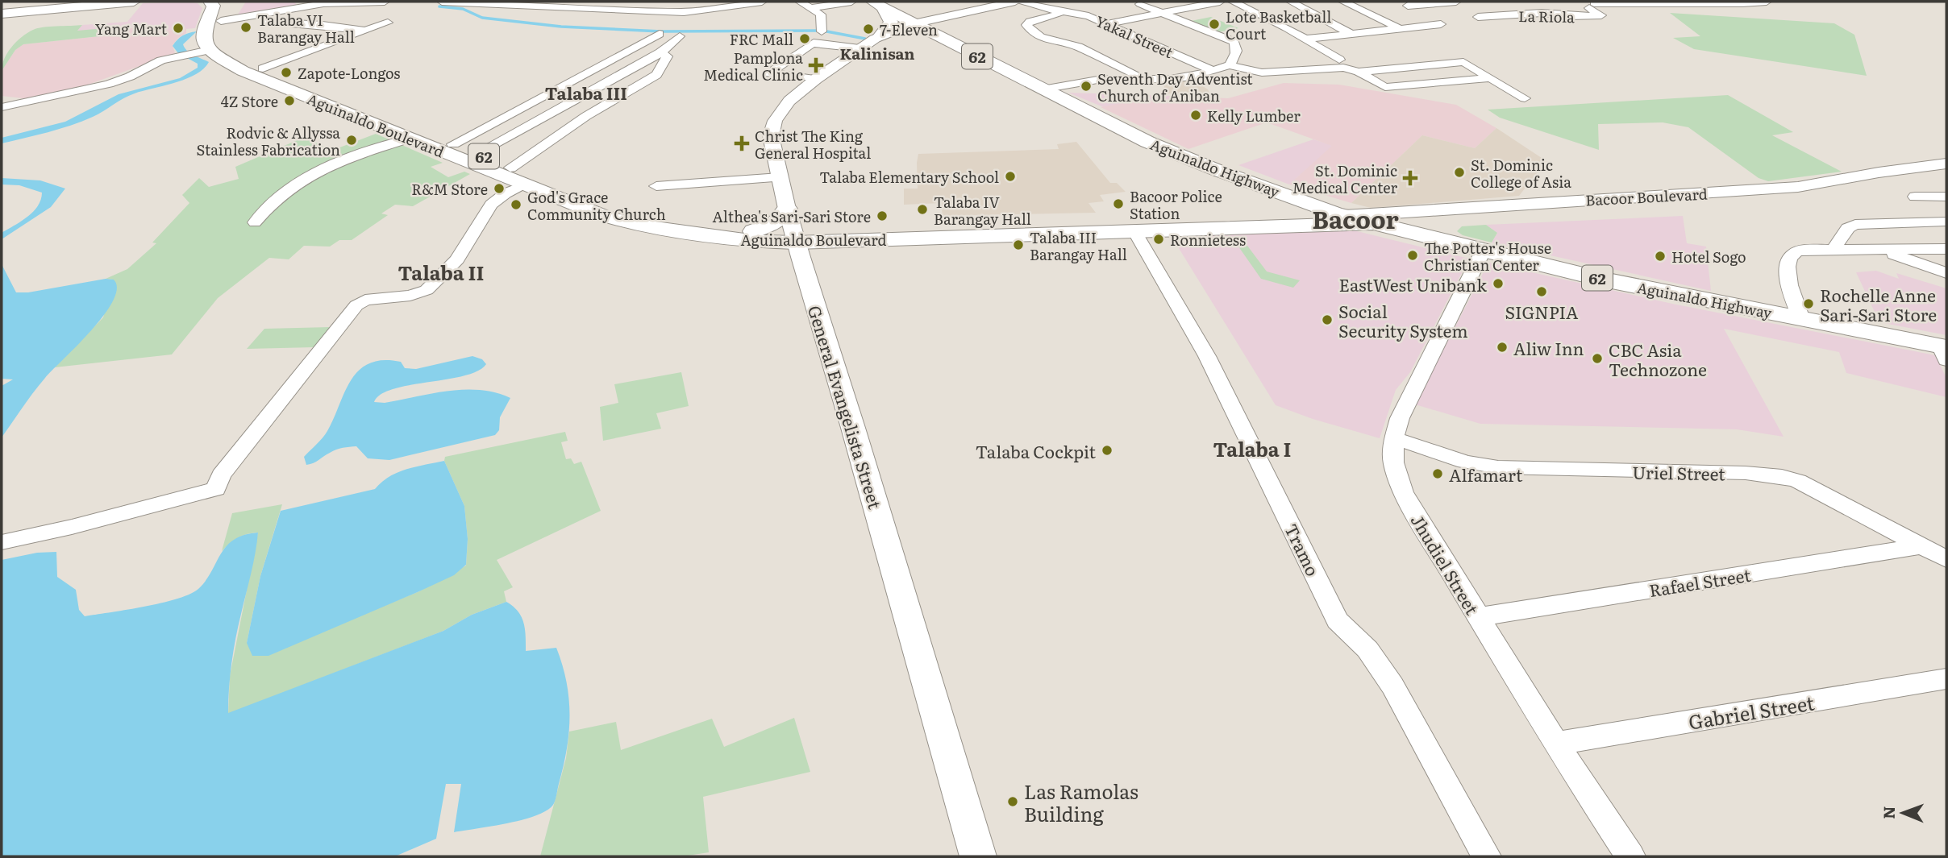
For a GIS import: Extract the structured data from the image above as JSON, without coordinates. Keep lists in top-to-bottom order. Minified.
{"streets":{"highway":["62","Aguinaldo Boulevard","Aguinaldo Highway"],"main road":["Bacoor Boulevard","General Evangelista Street"],"street":["La Riola","Yakal Street","Uriel Street","Tramo","Jhudiel Street","Rafael Street","Gabriel Street"]},"crossings":[["Aguinaldo Boulevard","Aguinaldo Highway"],["Aguinaldo Boulevard","Bacoor Boulevard"],["Aguinaldo Boulevard","General Evangelista Street"],["Aguinaldo Boulevard","Tramo"],["Aguinaldo Highway","Bacoor Boulevard"],["Aguinaldo Highway","General Evangelista Street"],["Aguinaldo Highway","Jhudiel Street"],["Uriel Street","Jhudiel Street"],["Uriel Street","Rafael Street"],["Jhudiel Street","Rafael Street"],["Jhudiel Street","Gabriel Street"]],"districts":["Kalinisan","Talaba III","Bacoor","Talaba II","Talaba I"],"places":{"other":["Lote Basketball Court","Talaba VI Barangay Hall","Yang Mart","7-Eleven","FRC Mall","Zapote-Longos","Seventh Day Adventist Church of Aniban","4Z Store","Kelly Lumber","Rodvic & Allyssa Stainless Fabrication","St. Dominic College of Asia","Talaba Elementary School","R&M Store","Bacoor Police Station","God's Grace Community Church","Talaba IV Barangay Hall","Althea's Sari-Sari Store","Ronnietess","Talaba III Barangay Hall","The Potter's House Christian Center","Hotel Sogo","EastWest Unibank","SIGNPIA","Rochelle Anne Sari-Sari Store","Social Security System","Aliw Inn","CBC Asia Technozone","Talaba Cockpit","Alfamart","Las Ramolas Building"],"health":["Pamplona Medical Clinic","Christ The King General Hospital","St. Dominic Medical Center"]},"north":"left"}
